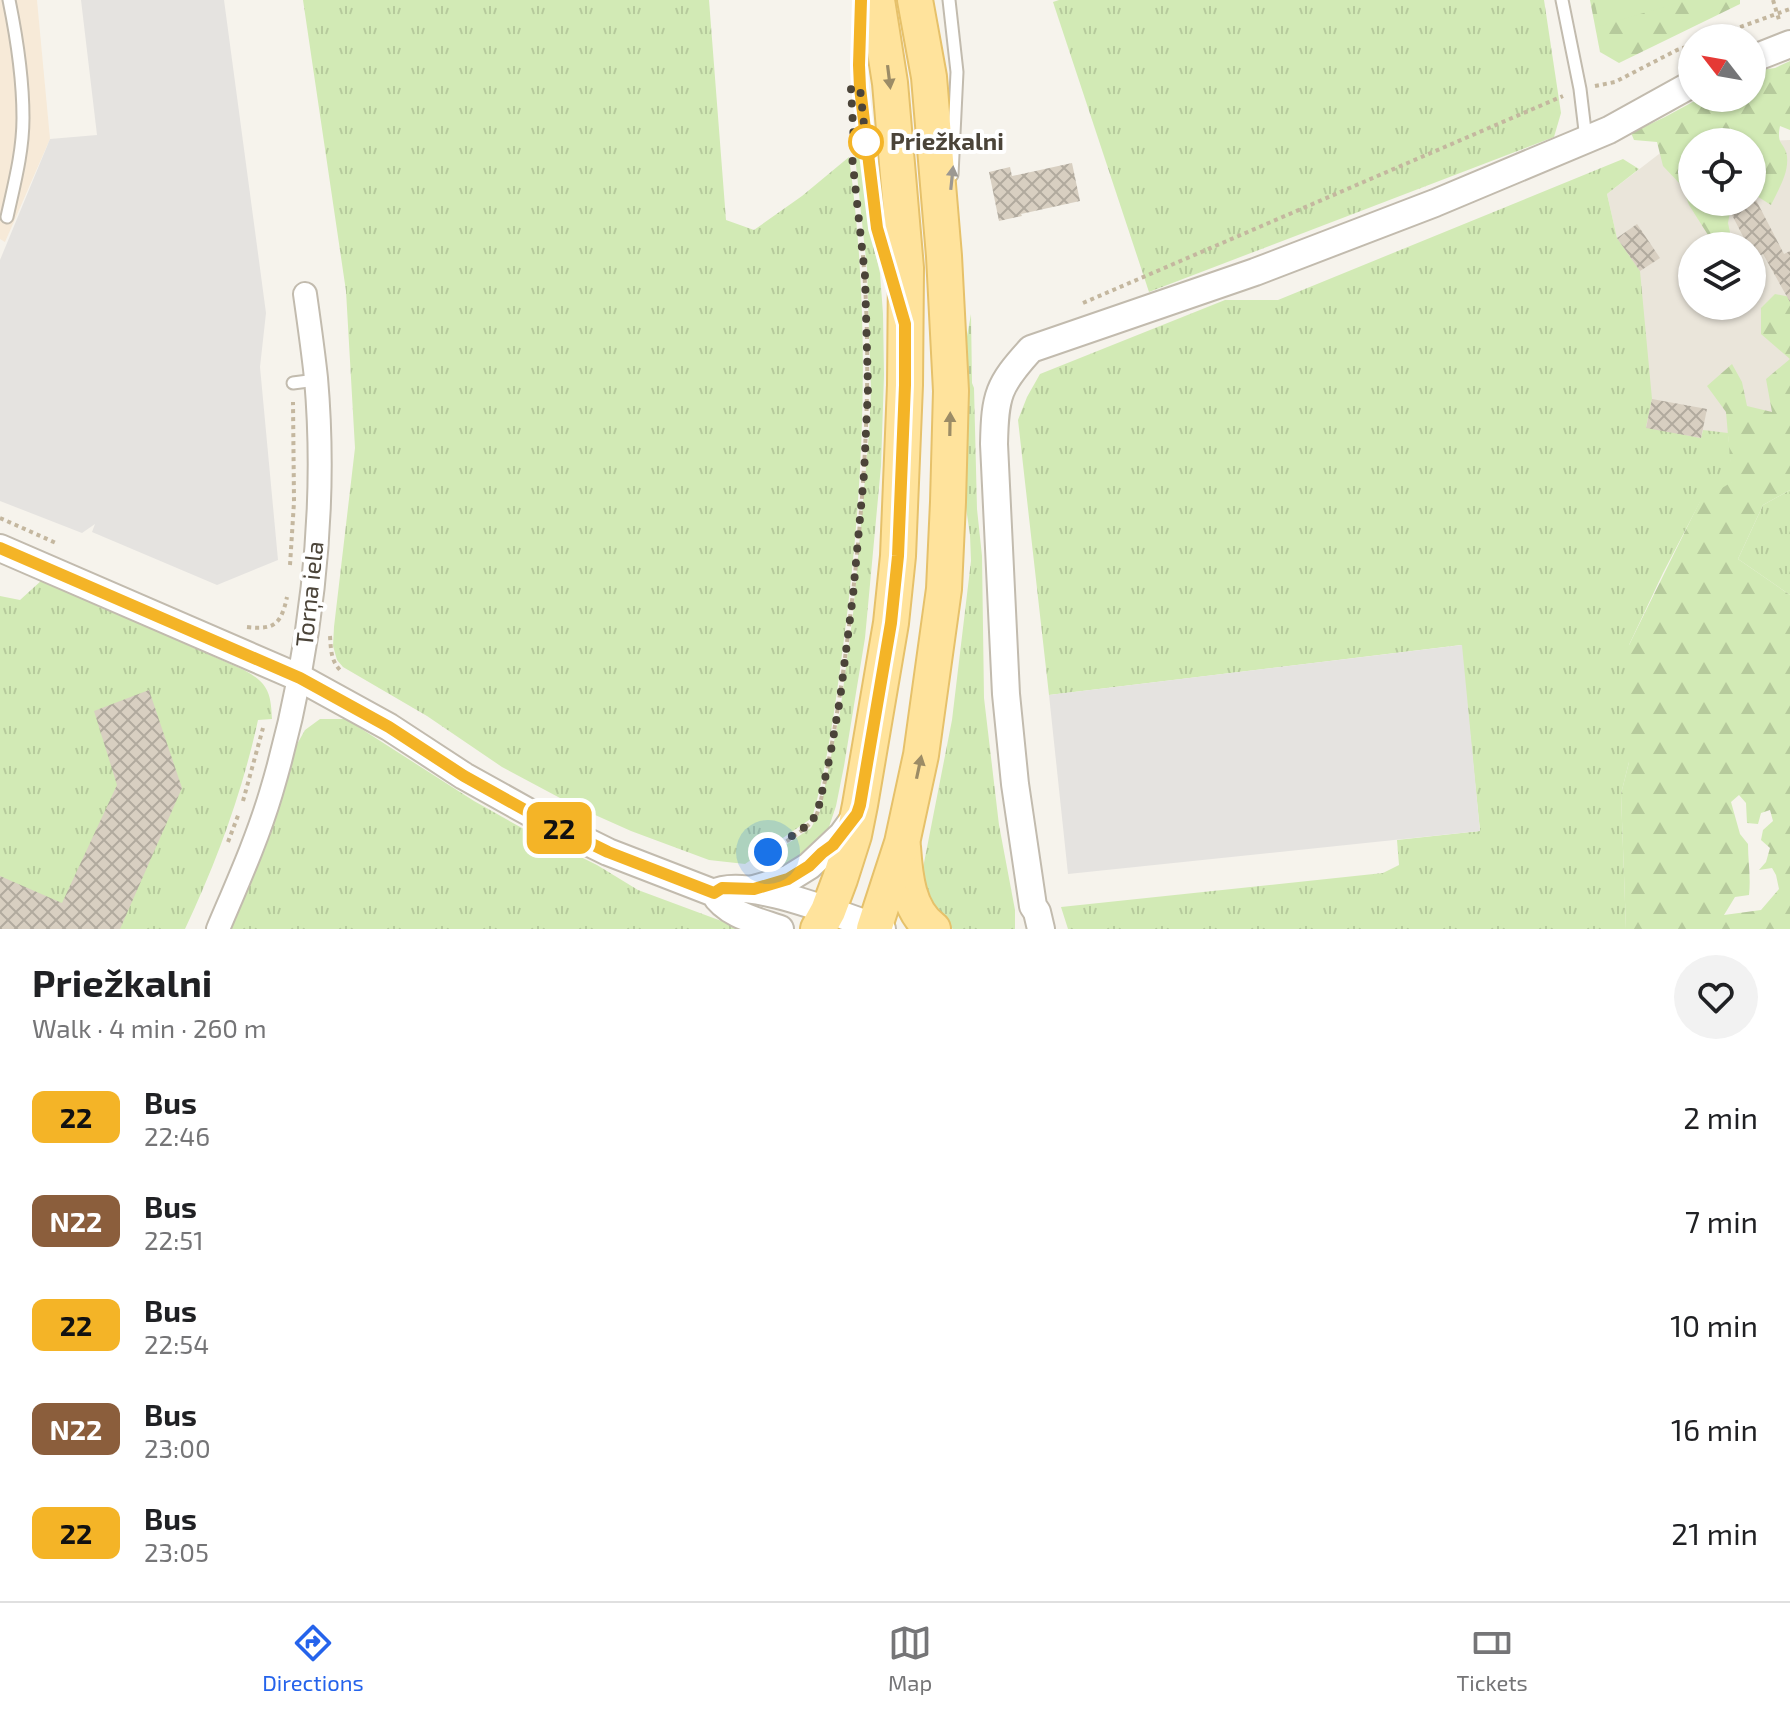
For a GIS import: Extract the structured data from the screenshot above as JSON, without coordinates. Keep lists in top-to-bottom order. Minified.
{"streets":{"street":["Torņa iela"]},"places":["Priežkalni"],"lines":["bus line 22"],"north":"top left","page":{"on_map":"22","heading":["Priežkalni","Walk · 4 min · 260 m"],"list":[{"mark":"22","name":"Bus","note":"22:46","value":"2 min"},{"mark":"N22","name":"Bus","note":"22:51","value":"7 min"},{"mark":"22","name":"Bus","note":"22:54","value":"10 min"},{"mark":"N22","name":"Bus","note":"23:00","value":"16 min"},{"mark":"22","name":"Bus","note":"23:05","value":"21 min"}],"tabs":["Directions","Map","Tickets"]}}
